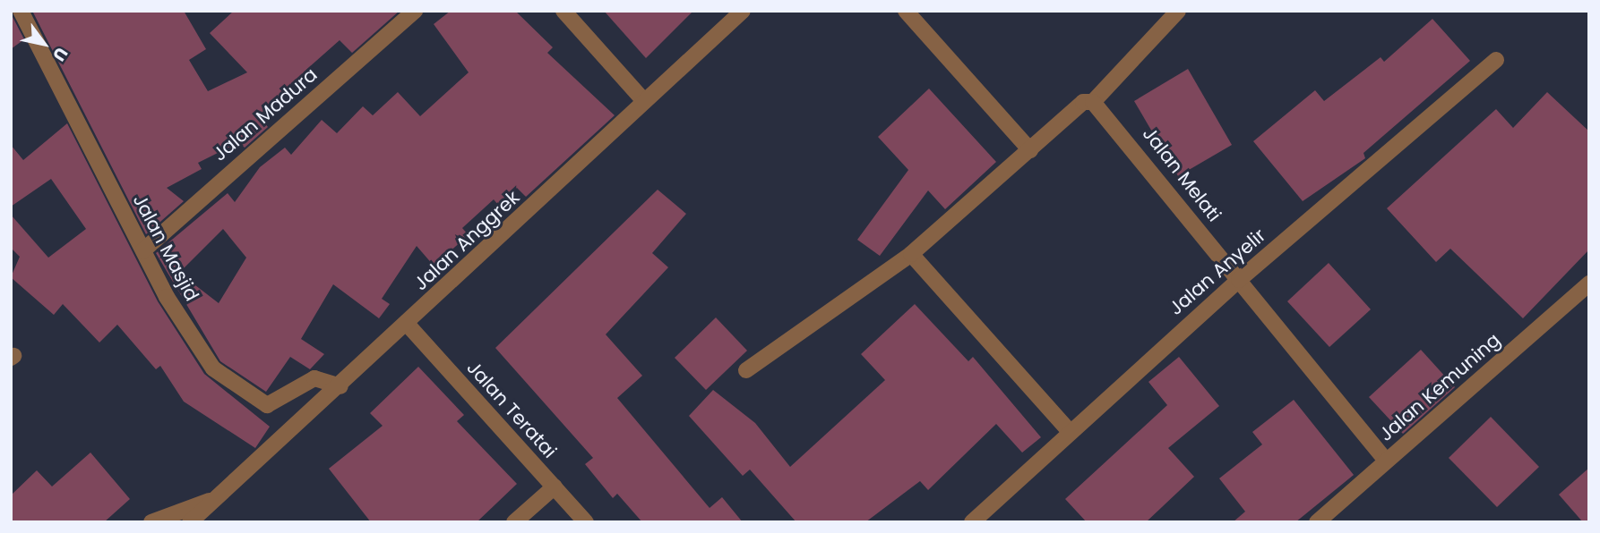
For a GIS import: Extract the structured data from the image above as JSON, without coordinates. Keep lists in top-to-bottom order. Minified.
{"streets":{"street":["Jalan Madura","Jalan Melati","Jalan Anggrek","Jalan Masjid","Jalan Anyelir","Jalan Kemuning","Jalan Teratai"]},"crossings":[["Jalan Madura","Jalan Masjid"],["Jalan Melati","Jalan Anyelir"],["Jalan Melati","Jalan Kemuning"],["Jalan Anggrek","Jalan Masjid"],["Jalan Anggrek","Jalan Teratai"]],"north":"bottom right"}
